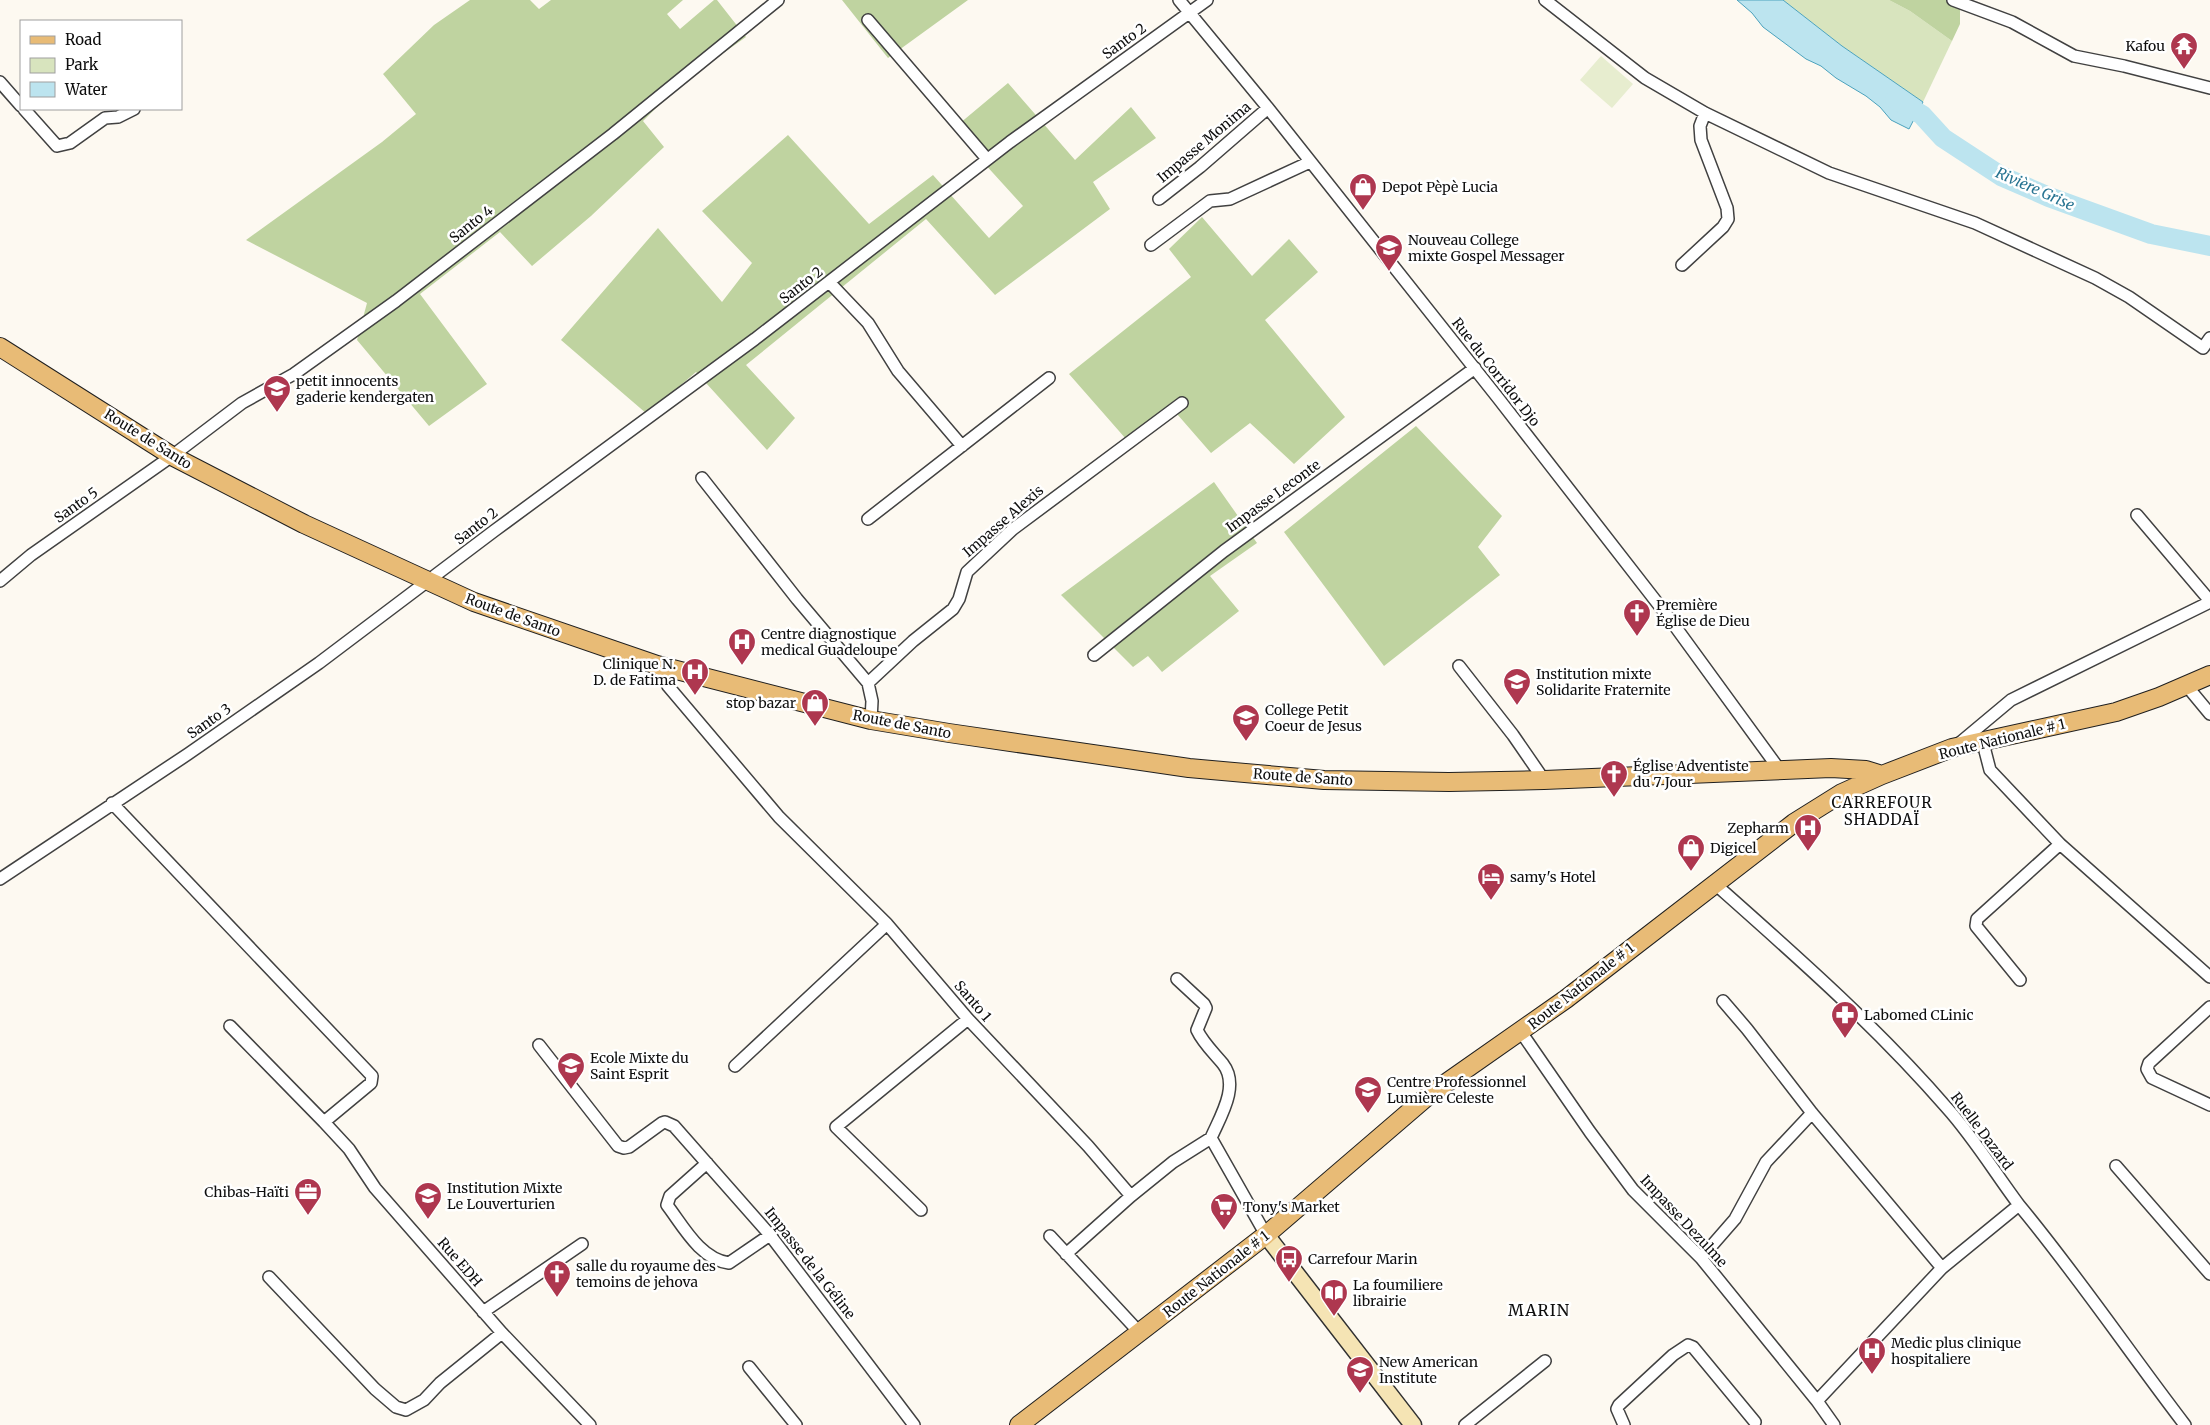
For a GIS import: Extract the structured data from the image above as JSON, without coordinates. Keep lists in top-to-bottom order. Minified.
{"streets":{"main road":["Route de Santo","Route Nationale # 1"],"street":["Santo 2","Impasse Monima","Santo 4","Rue du Corridor Djo","Impasse Leconte","Santo 5","Impasse Alexis","Santo 3","Santo 1","Ruelle Dazard","Impasse Dezulme","Rue EDH","Impasse de la Géline"]},"crossings":[["Santo 2","Rue du Corridor Djo"],["Santo 2","Route de Santo"],["Santo 2","Santo 3"],["Impasse Monima","Rue du Corridor Djo"],["Santo 4","Route de Santo"],["Santo 4","Santo 5"],["Rue du Corridor Djo","Route de Santo"],["Rue du Corridor Djo","Impasse Leconte"],["Route de Santo","Santo 5"],["Route de Santo","Santo 3"],["Route de Santo","Route Nationale # 1"],["Route de Santo","Santo 1"],["Route Nationale # 1","Ruelle Dazard"],["Route Nationale # 1","Impasse Dezulme"]],"districts":["CARREFOUR SHADDAÏ","MARIN"],"water":["Rivière Grise"],"places":{"temple":["Kafou"],"shop":["Depot Pèpè Lucia","stop bazar","Digicel"],"school or university":["Nouveau College mixte Gospel Messager","petit innocents gaderie kendergaten","Institution mixte Solidarite Fraternite","College Petit Coeur de Jesus","Ecole Mixte du Saint Esprit","Centre Professionnel Lumière Celeste","Institution Mixte Le Louverturien","New American Institute"],"church":["Première Église de Dieu","Église Adventiste du 7 Jour","salle du royaume des temoins de jehova"],"hospital":["Centre diagnostique medical Guadeloupe","Clinique N. D. de Fatima","Zepharm","Medic plus clinique hospitaliere"],"hotel":["samy's Hotel"],"pharmacy":["Labomed CLinic"],"office":["Chibas-Haïti"],"supermarket":["Tony's Market"],"bus stop":["Carrefour Marin"],"library":["La foumiliere librairie"]},"legend":["Road","Park","Water"]}
